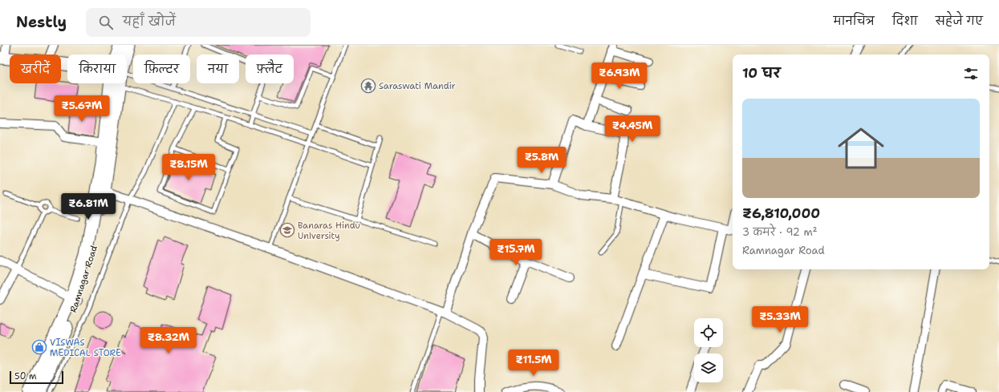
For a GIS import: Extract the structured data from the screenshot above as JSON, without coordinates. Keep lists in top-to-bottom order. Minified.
{"streets":{"main road":["Ramnagar Road"]},"places":{"temple":["Saraswati Mandir"],"school or university":["Banaras Hindu University"],"shop":["VISWAS MEDICAL STORE"]},"scale_bar":"50 m","page":{"header":"Nestly","search":"यहाँ खोजें","nav":["मानचित्र","दिशा","सहेजे गए"],"chip":["खरीदें","किराया","फ़िल्टर","नया","फ़्लैट"],"heading":"10 घर","price":["₹6.93M","₹5.67M","₹4.45M","₹5.8M","₹8.15M","₹6.81M","₹15.7M","₹5.33M","₹8.32M","₹11.5M"],"list":[{"name":"₹6,810,000","note":"3 कमरे · 92 m² · Ramnagar Road"}],"scale":"50 m"}}
